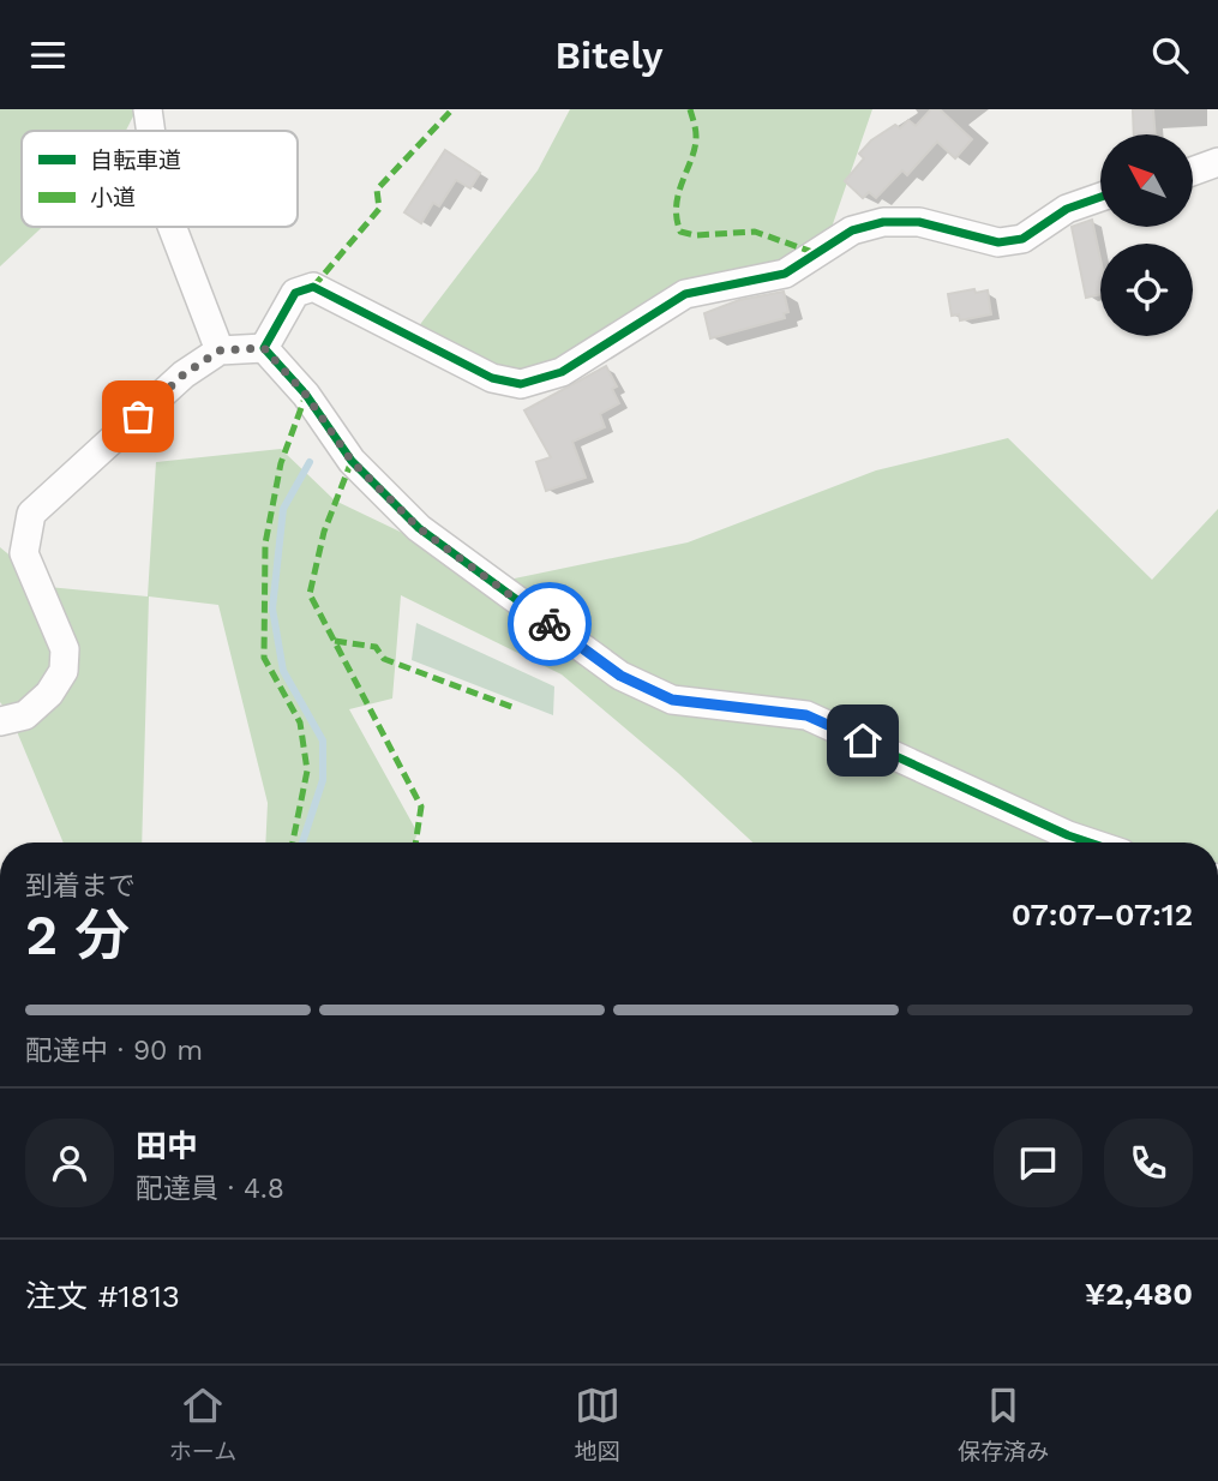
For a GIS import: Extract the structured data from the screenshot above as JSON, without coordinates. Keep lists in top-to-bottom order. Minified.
{"legend":["自転車道","小道"],"north":"top left","page":{"header":"Bitely","heading":["2 分","到着まで","07:07–07:12"],"panel":["田中","配達員 · 4.8","注文 #1813","¥2,480"],"bar":"配達中 · 90 m","tabs":["ホーム","地図","保存済み"]}}
